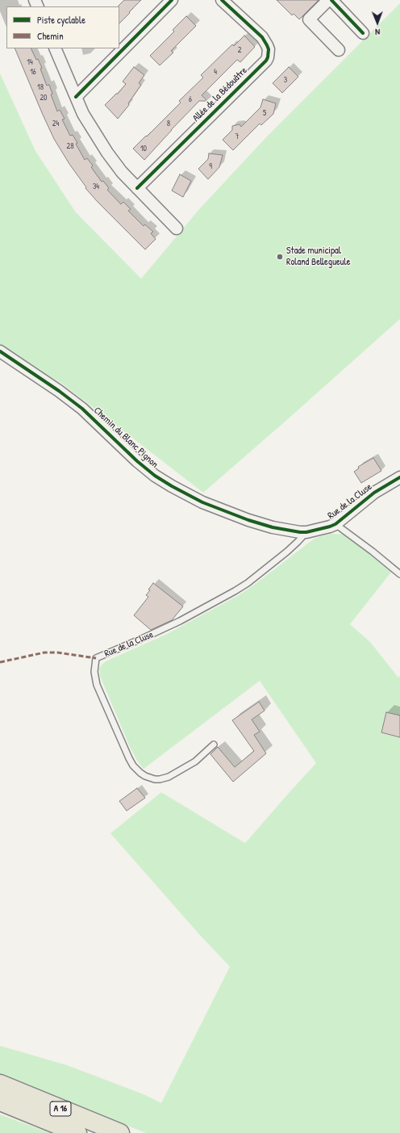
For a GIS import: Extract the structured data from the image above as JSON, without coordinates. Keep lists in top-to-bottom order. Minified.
{"streets":{"highway":["A 16"],"street":["Allée de la Bédouâtre","Chemin du Blanc Pignon","Rue de la Cluse"]},"crossings":[["Chemin du Blanc Pignon","Rue de la Cluse"]],"places":["Stade municipal Roland Bellegueule"],"house_numbers":["2","14","16","4","3","18","20","6","5","24","8","7","28","10","9","34"],"legend":["Piste cyclable","Chemin"],"north":"bottom"}
